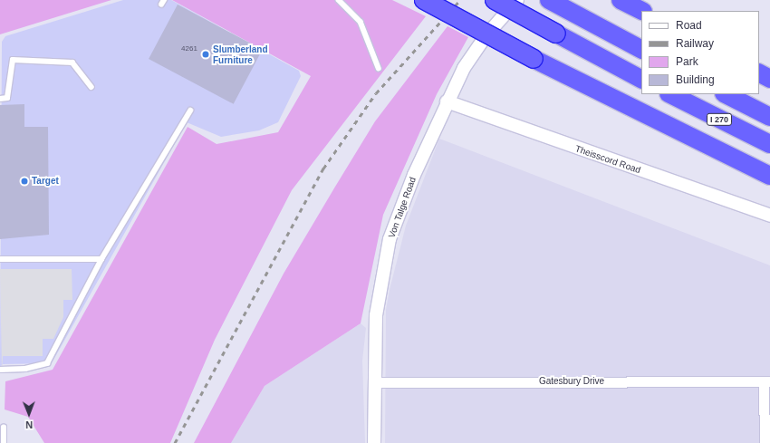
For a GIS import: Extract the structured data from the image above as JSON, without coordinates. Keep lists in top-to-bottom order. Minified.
{"streets":{"highway":["I 270"],"street":["Theisscord Road","Von Talge Road","Gatesbury Drive"]},"crossings":[["Theisscord Road","Von Talge Road"],["Von Talge Road","Gatesbury Drive"]],"places":["Slumberland Furniture","Target"],"house_numbers":["4261"],"legend":["Road","Railway","Park","Building"],"north":"bottom"}
